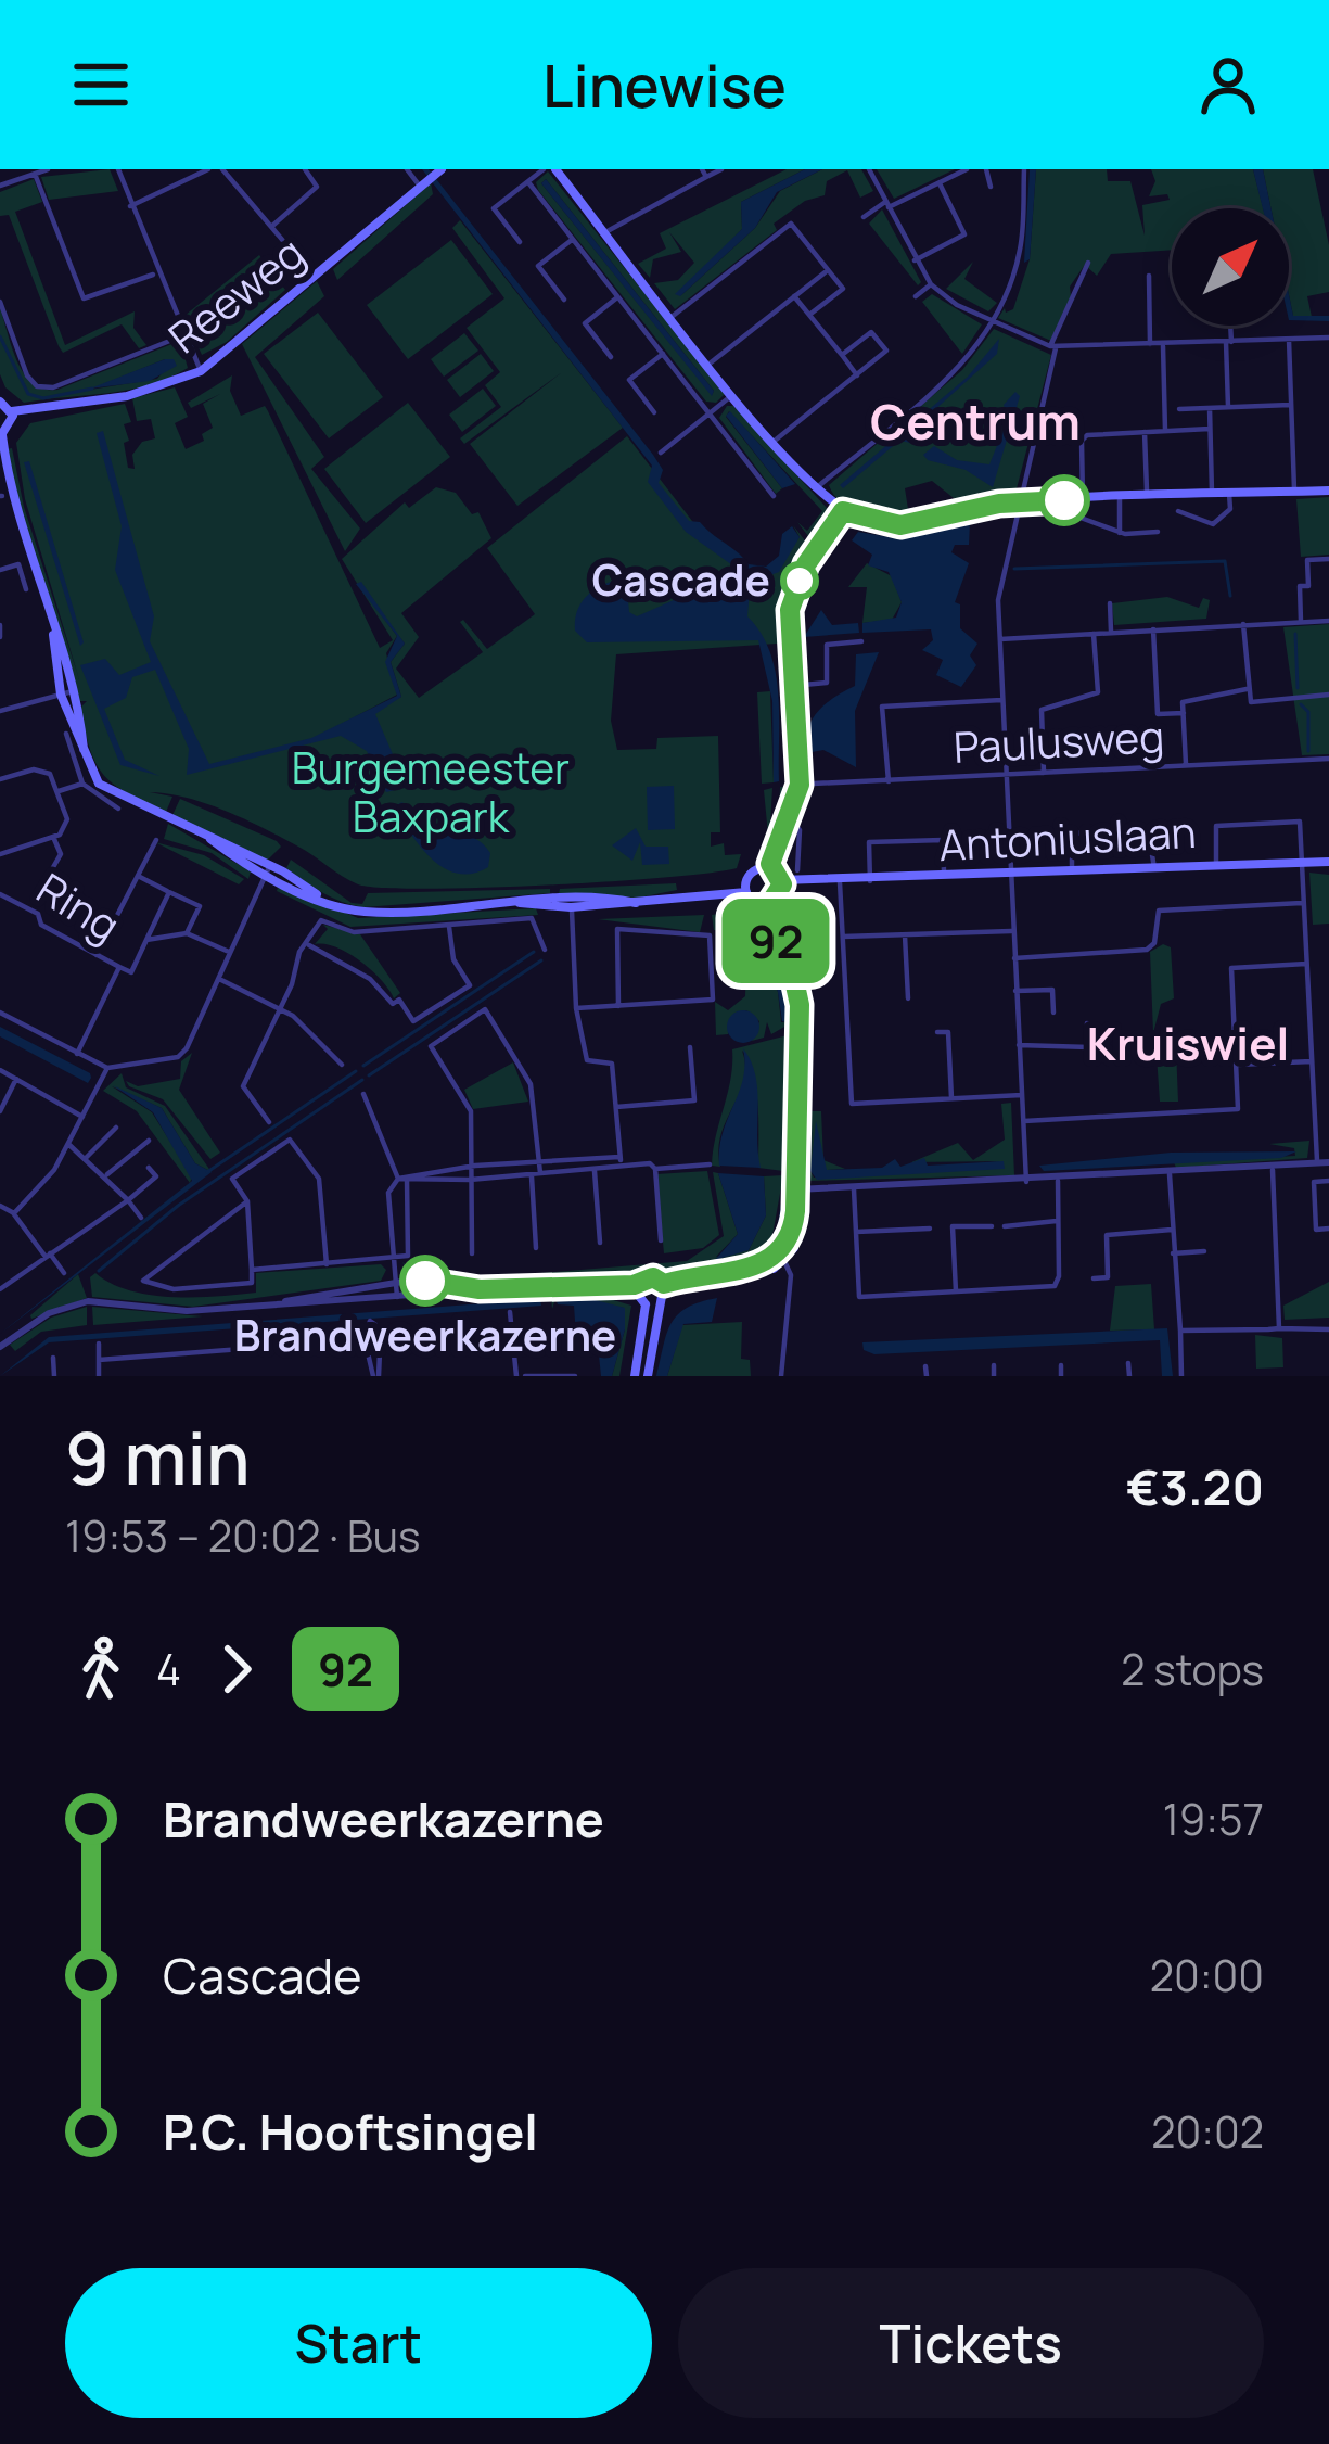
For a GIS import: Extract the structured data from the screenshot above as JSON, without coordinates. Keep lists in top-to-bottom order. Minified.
{"streets":{"main road":["Reeweg","Antoniuslaan"],"street":["Paulusweg","Ring"]},"districts":["Centrum","Kruiswiel"],"parks":["Burgemeester Baxpark"],"places":["Cascade","Brandweerkazerne"],"lines":["bus line 92"],"north":"top right","page":{"header":"Linewise","on_map":"92","heading":["9 min","19:53 – 20:02 · Bus","€3.20"],"legs":["4","92","2 stops"],"list":[{"name":"Brandweerkazerne","value":"19:57"},{"name":"Cascade","value":"20:00"},{"name":"P.C. Hooftsingel","value":"20:02"}],"buttons":["Start","Tickets"]}}
